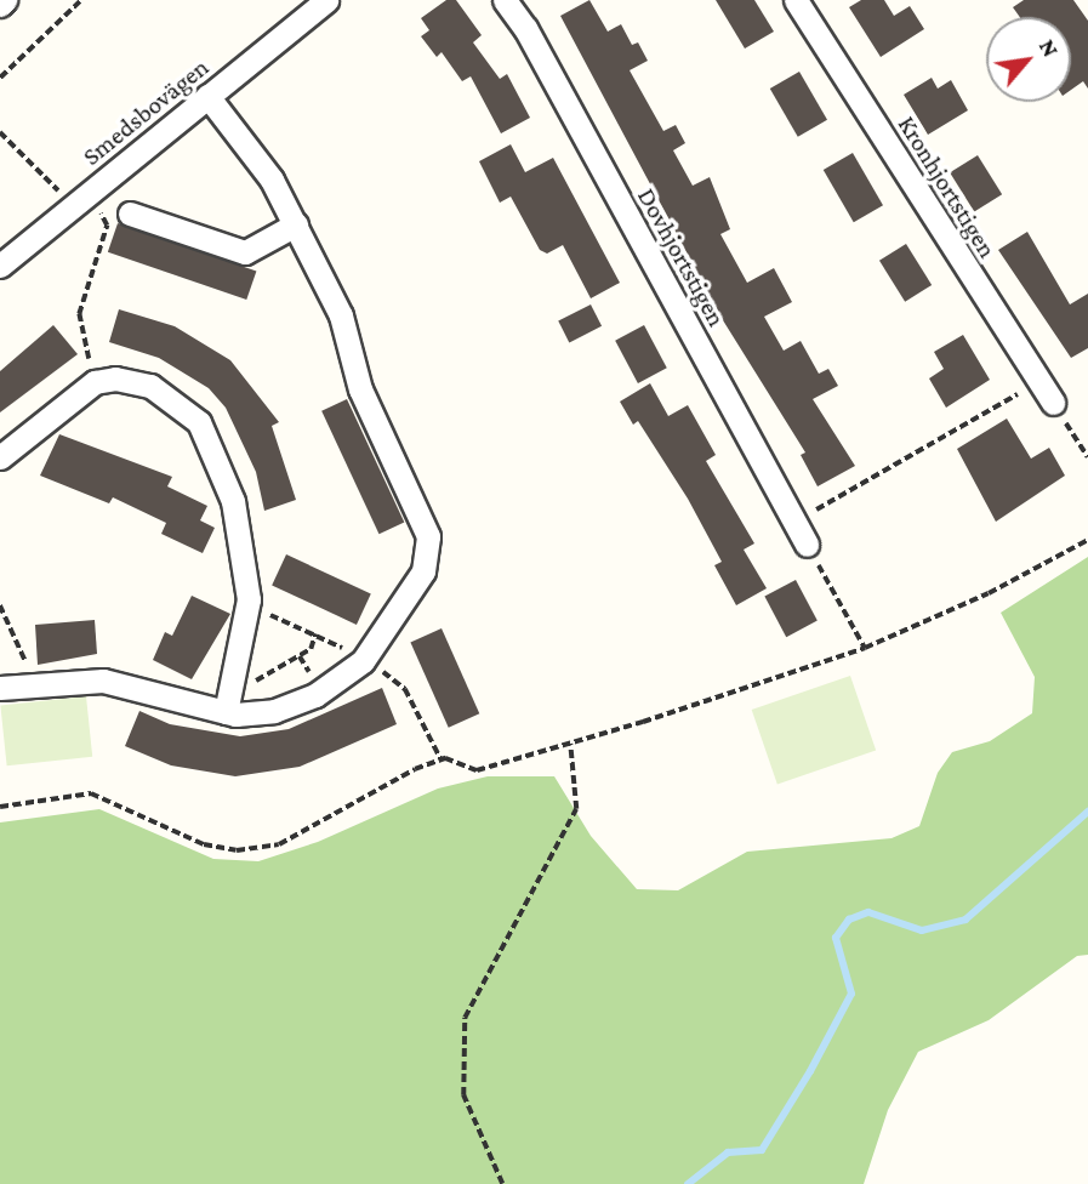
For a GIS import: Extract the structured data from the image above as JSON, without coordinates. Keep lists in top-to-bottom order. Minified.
{"streets":{"street":["Smedsbovägen","Kronhjortstigen","Dovhjortstigen"]},"north":"top right"}
